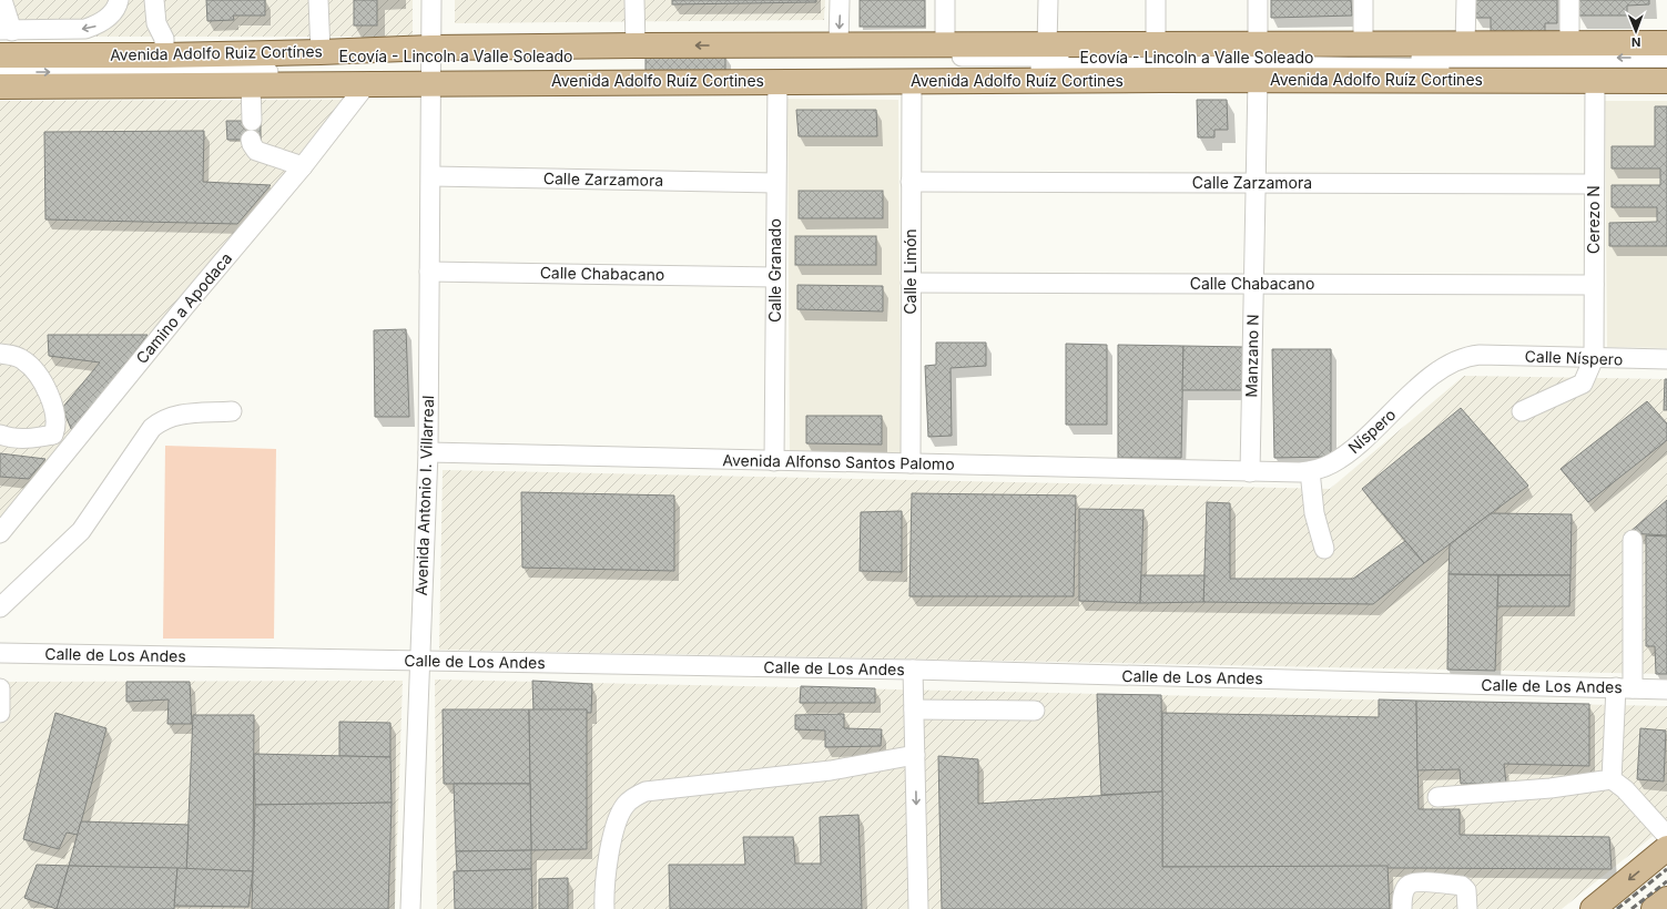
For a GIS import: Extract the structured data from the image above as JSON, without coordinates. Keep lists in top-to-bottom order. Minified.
{"streets":{"main road":["Avenida Adolfo Ruiz Cortínes","Avenida Adolfo Ruíz Cortines"],"street":["Ecovía - Lincoln a Valle Soleado","Calle Zarzamora","Cerezo N","Calle Granado","Calle Limón","Calle Chabacano","Camino a Apodaca","Manzano N","Calle Níspero","Níspero","Avenida Alfonso Santos Palomo","Avenida Antonio I. Villarreal","Calle de Los Andes"]},"crossings":[["Avenida Adolfo Ruiz Cortínes","Ecovía - Lincoln a Valle Soleado"],["Avenida Adolfo Ruiz Cortínes","Avenida Adolfo Ruíz Cortines"],["Avenida Adolfo Ruiz Cortínes","Camino a Apodaca"],["Avenida Adolfo Ruiz Cortínes","Avenida Antonio I. Villarreal"],["Ecovía - Lincoln a Valle Soleado","Avenida Adolfo Ruíz Cortines"],["Ecovía - Lincoln a Valle Soleado","Avenida Antonio I. Villarreal"],["Avenida Adolfo Ruíz Cortines","Cerezo N"],["Avenida Adolfo Ruíz Cortines","Calle Granado"],["Avenida Adolfo Ruíz Cortines","Calle Limón"],["Avenida Adolfo Ruíz Cortines","Camino a Apodaca"],["Avenida Adolfo Ruíz Cortines","Manzano N"],["Avenida Adolfo Ruíz Cortines","Avenida Antonio I. Villarreal"],["Calle Zarzamora","Cerezo N"],["Calle Zarzamora","Calle Granado"],["Calle Zarzamora","Calle Limón"],["Calle Zarzamora","Manzano N"],["Calle Zarzamora","Avenida Antonio I. Villarreal"],["Cerezo N","Calle Chabacano"],["Cerezo N","Calle Níspero"],["Calle Granado","Calle Chabacano"],["Calle Granado","Avenida Alfonso Santos Palomo"],["Calle Limón","Calle Chabacano"],["Calle Limón","Avenida Alfonso Santos Palomo"],["Calle Chabacano","Manzano N"],["Calle Chabacano","Avenida Antonio I. Villarreal"],["Manzano N","Níspero"],["Manzano N","Avenida Alfonso Santos Palomo"],["Calle Níspero","Níspero"],["Níspero","Avenida Alfonso Santos Palomo"],["Avenida Alfonso Santos Palomo","Avenida Antonio I. Villarreal"],["Avenida Antonio I. Villarreal","Calle de Los Andes"]],"north":"bottom"}
